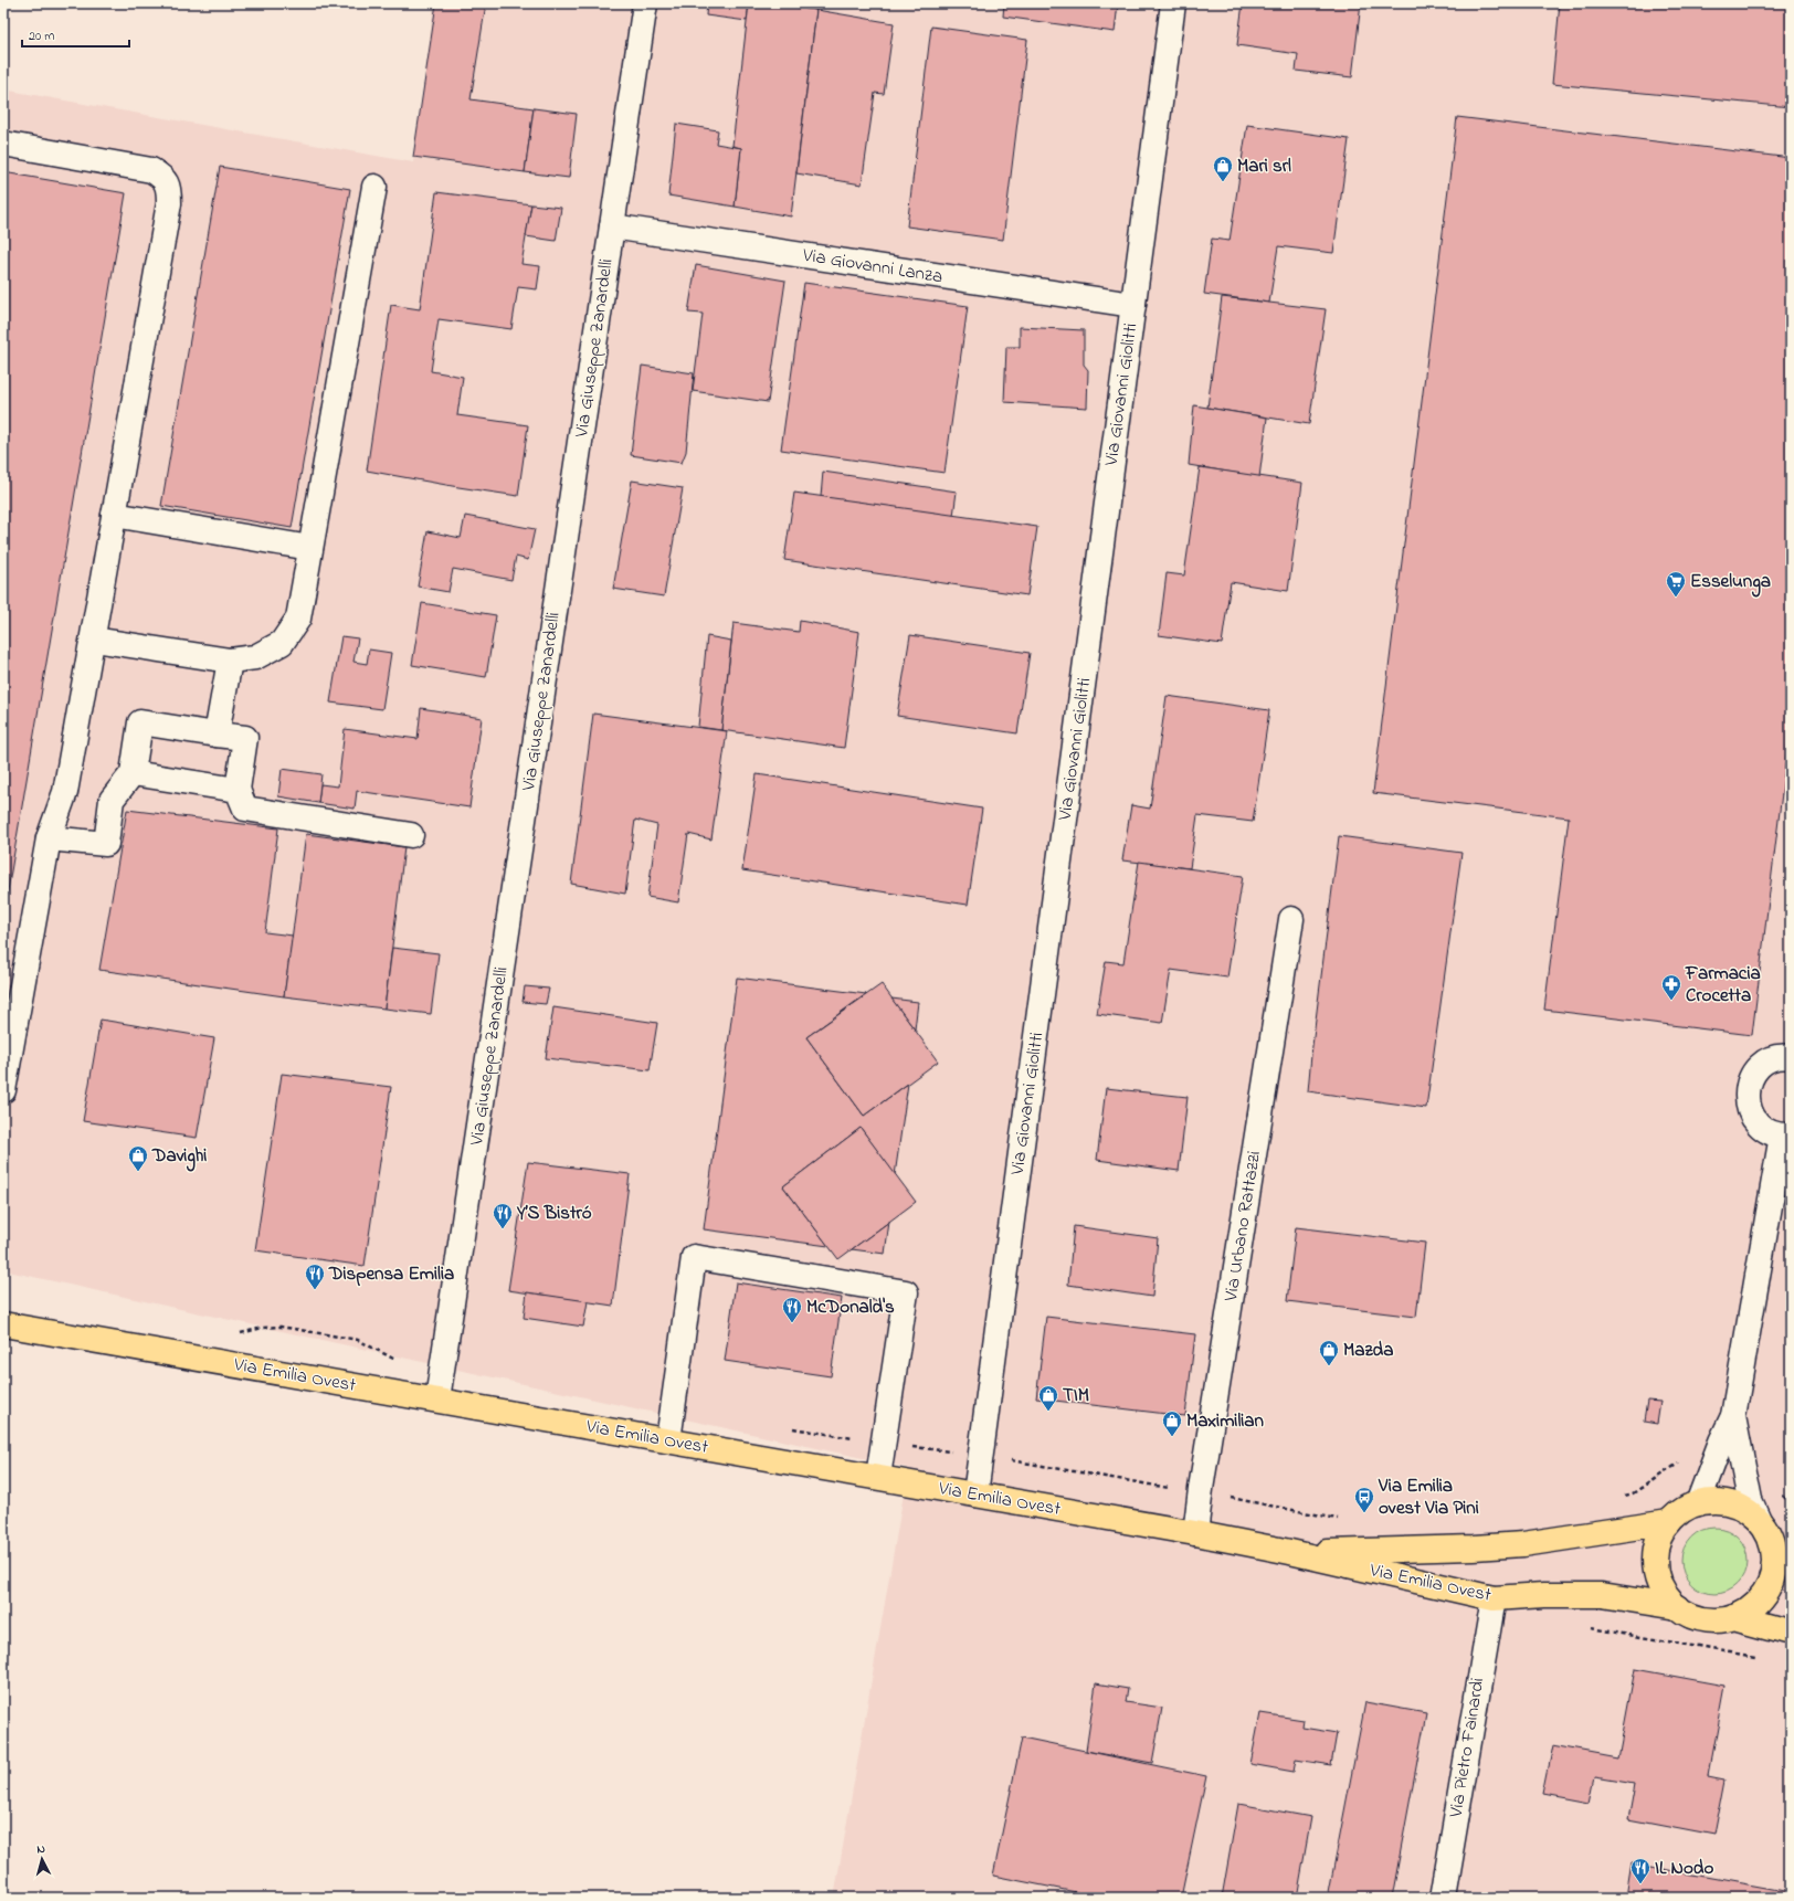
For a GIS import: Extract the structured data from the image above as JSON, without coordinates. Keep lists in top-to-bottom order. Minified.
{"streets":{"main road":["Via Emilia Ovest"],"street":["Via Giovanni Lanza","Via Giuseppe Zanardelli","Via Giovanni Giolitti","Via Urbano Rattazzi","Via Pietro Fainardi"]},"crossings":[["Via Giovanni Lanza","Via Giuseppe Zanardelli"],["Via Giovanni Lanza","Via Giovanni Giolitti"],["Via Giuseppe Zanardelli","Via Emilia Ovest"],["Via Giovanni Giolitti","Via Emilia Ovest"],["Via Urbano Rattazzi","Via Emilia Ovest"],["Via Emilia Ovest","Via Pietro Fainardi"]],"places":{"shop":["Mari srl","Davighi","Mazda","TIM","Maximilian"],"supermarket":["Esselunga"],"pharmacy":["Farmacia Crocetta"],"restaurant":["Y’S Bistró","Dispensa Emilia","McDonald's","IL Nodo"],"bus stop":["Via Emilia ovest Via Pini"]},"scale_bar":"20 m","north":"top"}
